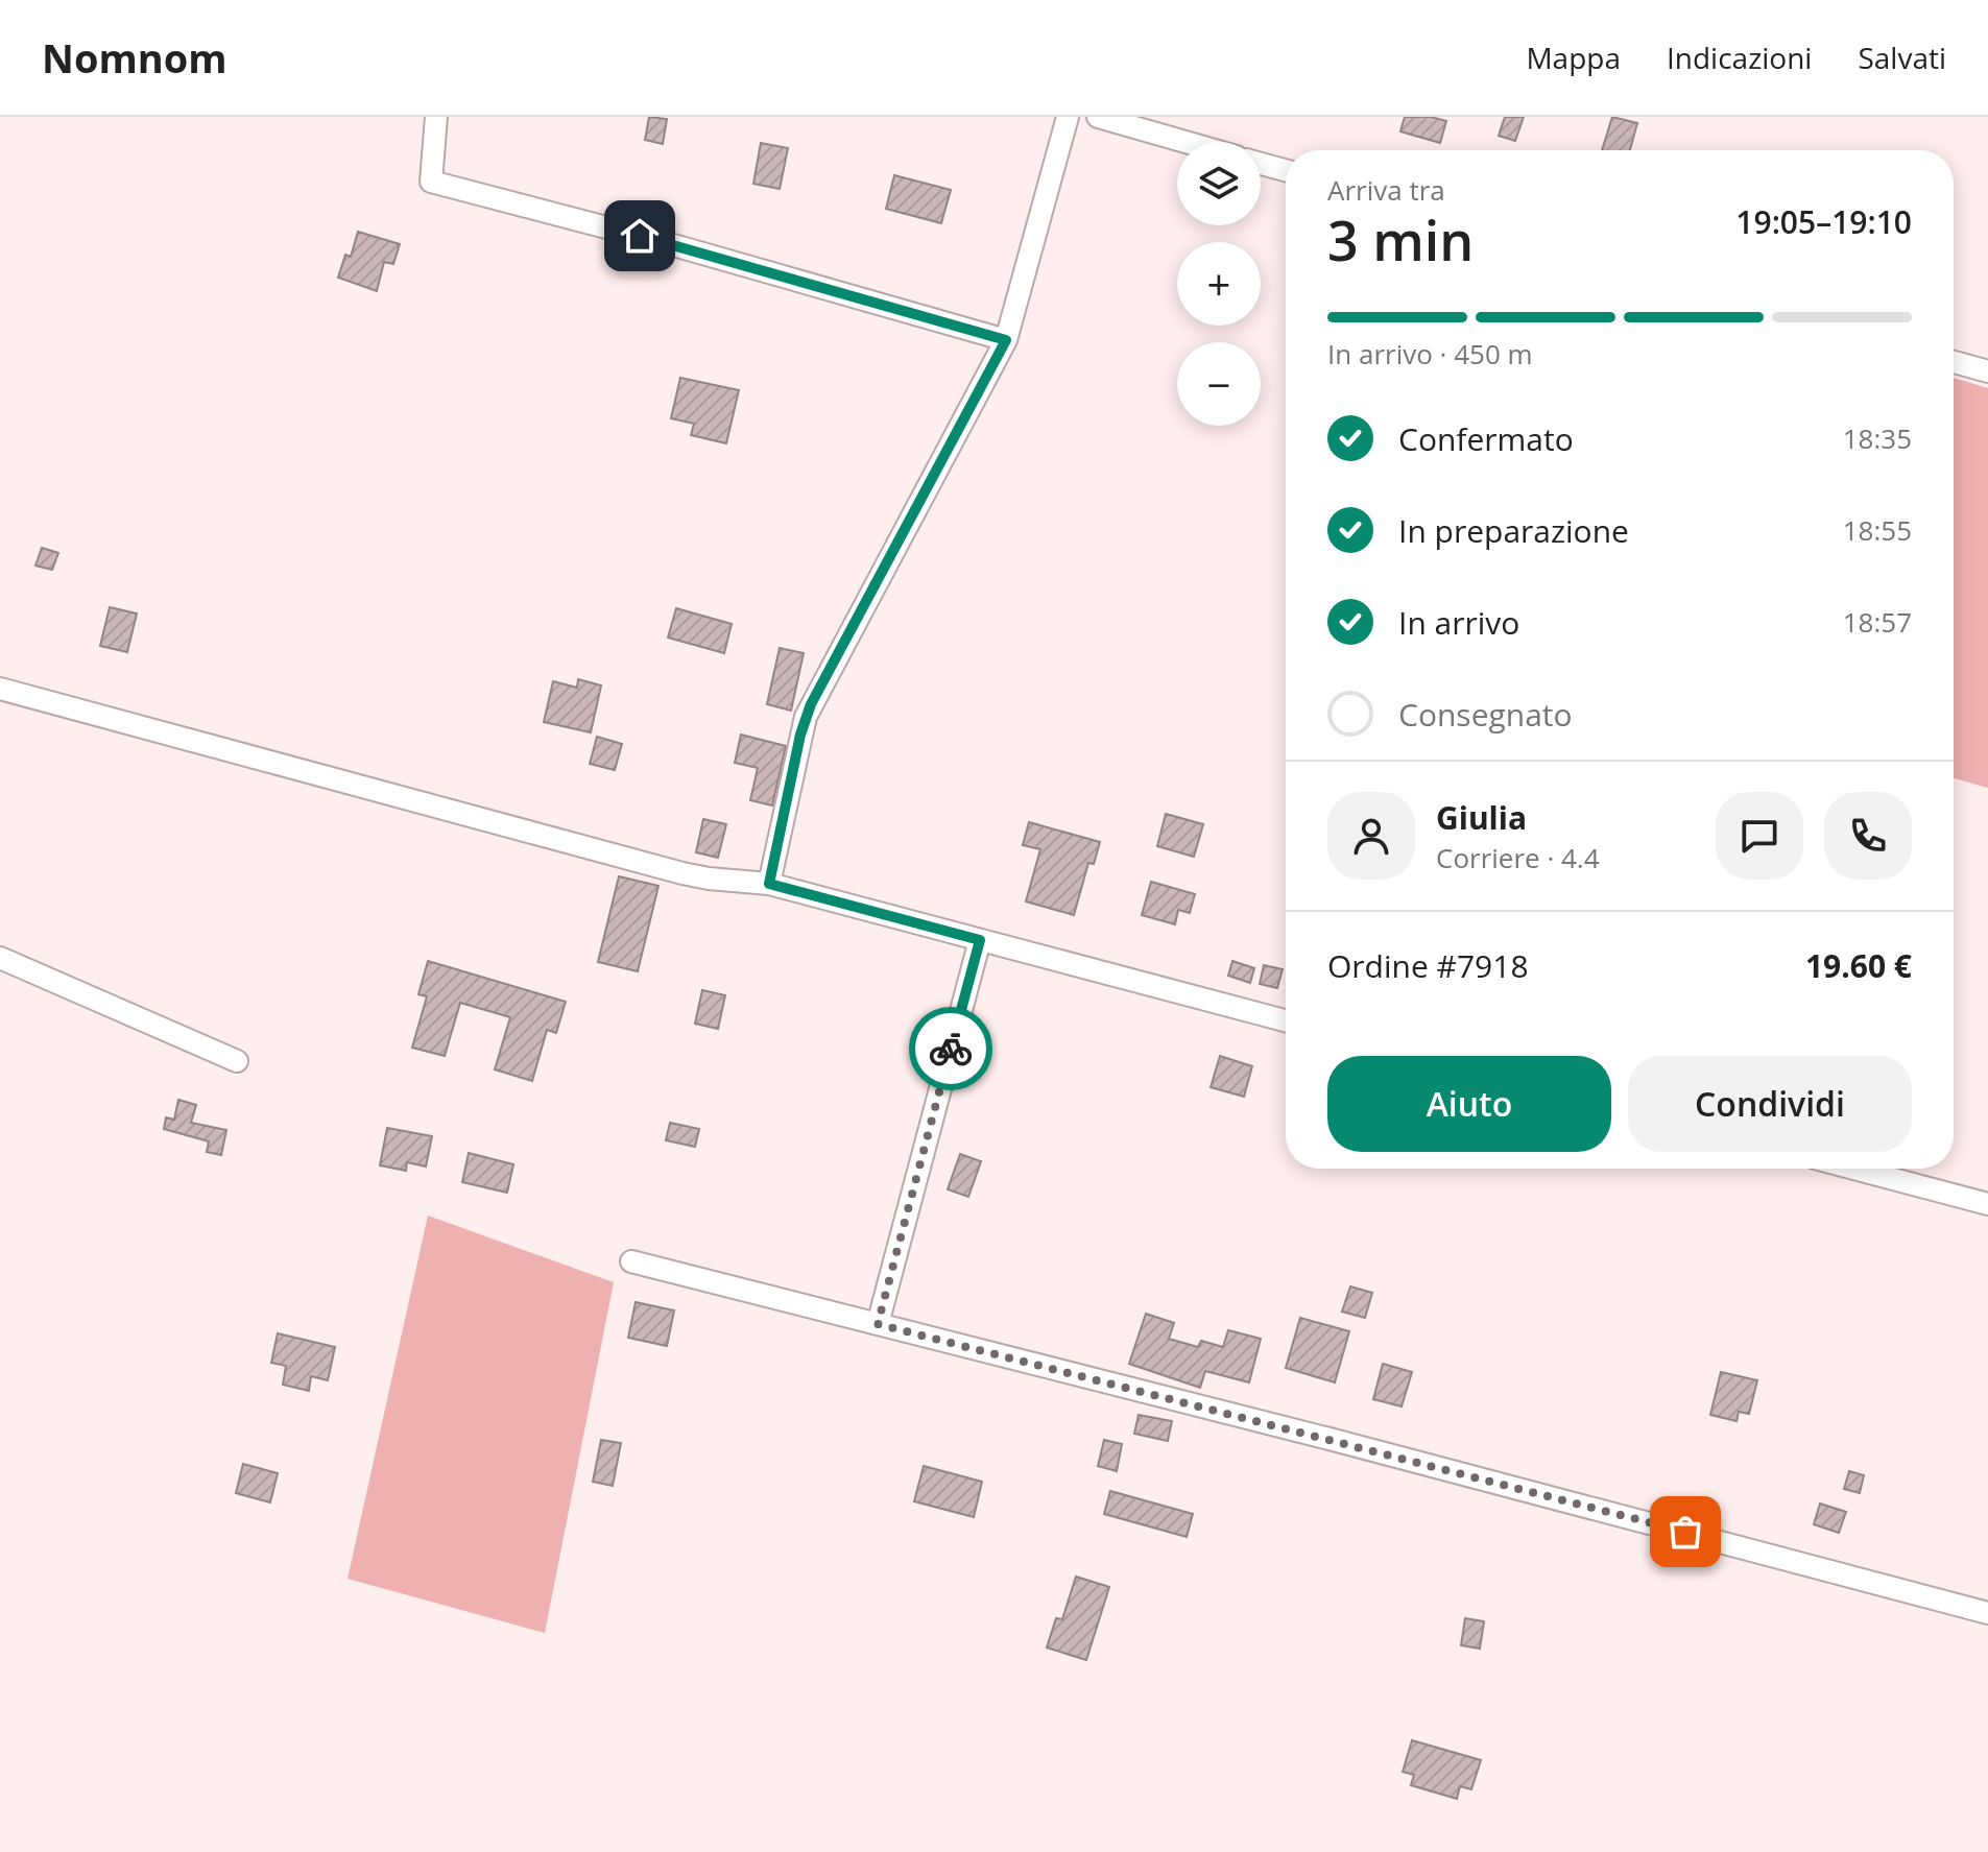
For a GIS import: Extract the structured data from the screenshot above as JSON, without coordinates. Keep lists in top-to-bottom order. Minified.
{"page":{"header":"Nomnom","nav":["Mappa","Indicazioni","Salvati"],"map_buttons":["+","−"],"heading":["3 min","Arriva tra","19:05–19:10"],"panel":["Giulia","Corriere · 4.4","Ordine #7918","19.60 €"],"bar":"In arrivo · 450 m","list":[["Confermato","18:35"],["In preparazione","18:55"],["In arrivo","18:57"],"Consegnato"],"buttons":["Aiuto","Condividi"]}}
